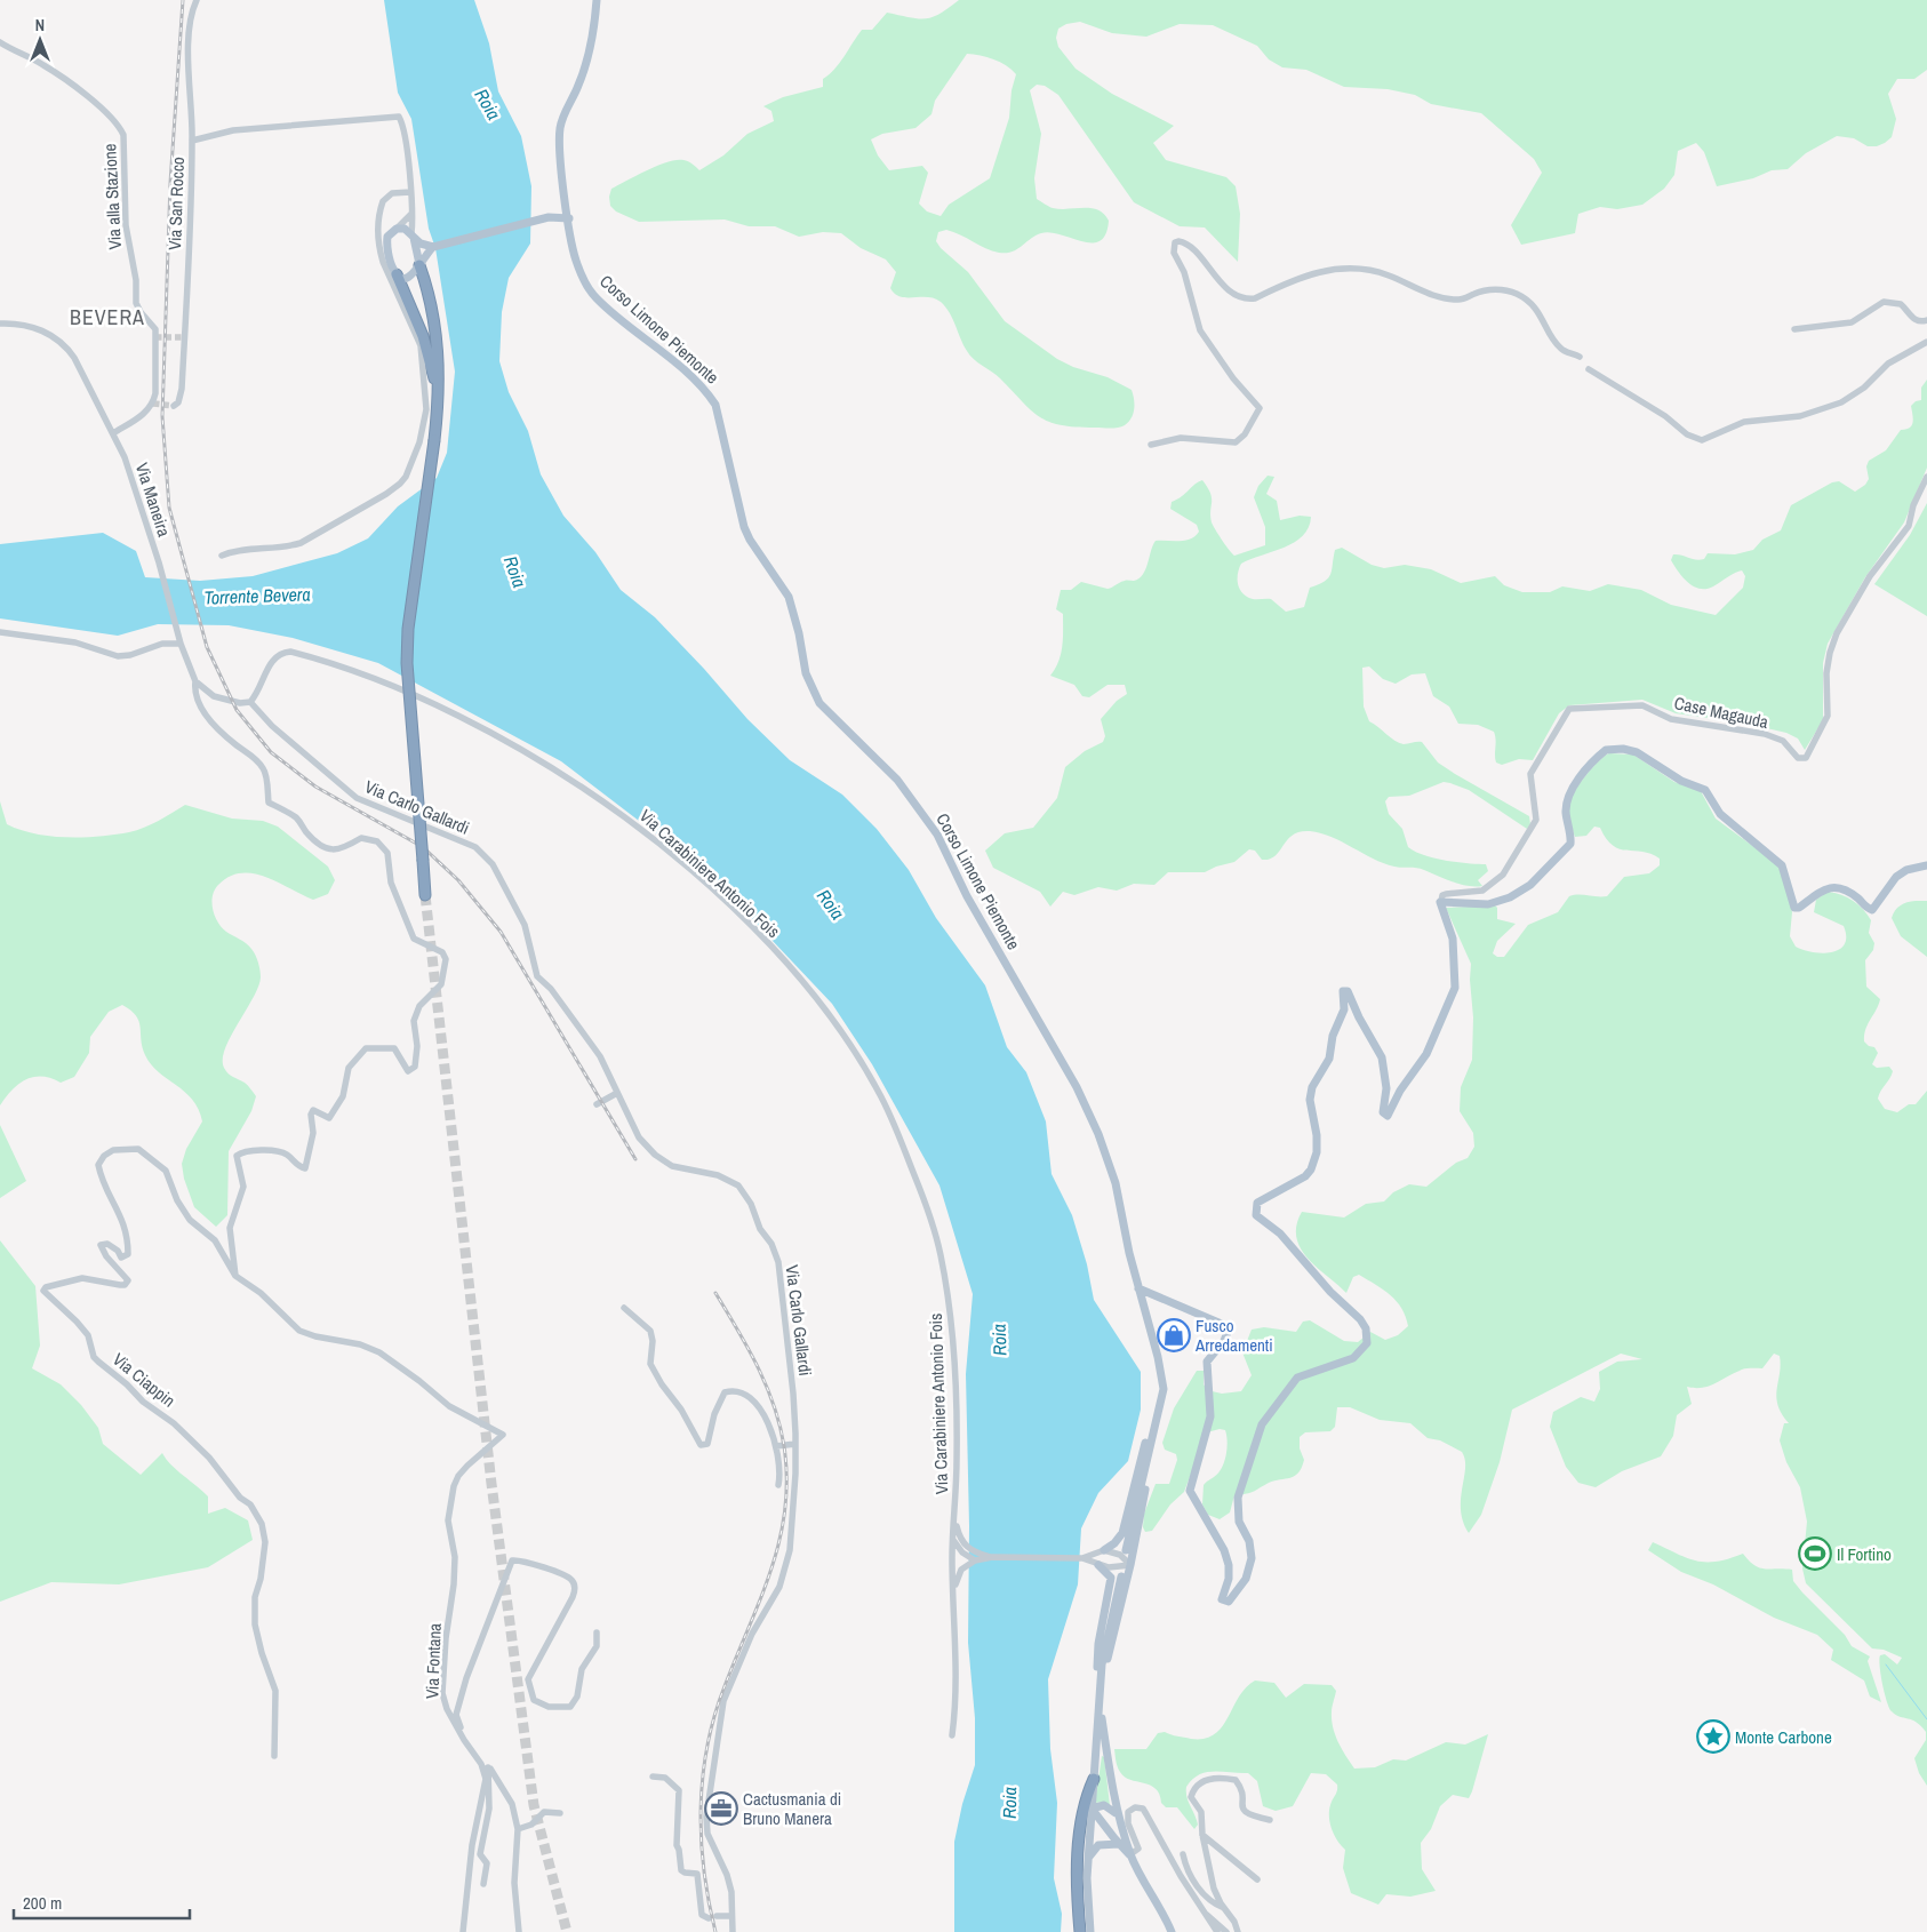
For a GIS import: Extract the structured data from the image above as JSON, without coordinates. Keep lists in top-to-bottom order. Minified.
{"streets":{"main road":["Corso Limone Piemonte"],"street":["Via alla Stazione","Via San Rocco","Via Maneira","Case Magauda","Via Carlo Gallardi","Via Carabiniere Antonio Fois","Via Ciappin","Via Fontana"]},"crossings":[["Via alla Stazione","Via Maneira"],["Via Maneira","Via Ciappin"],["Via Carlo Gallardi","Via Carabiniere Antonio Fois"],["Via Ciappin","Via Fontana"]],"districts":["BEVERA"],"water":["Roia","Torrente Bevera"],"places":{"shop":["Fusco Arredamenti"],"sports":["Il Fortino"],"place":["Monte Carbone"],"office":["Cactusmania di Bruno Manera"]},"scale_bar":"200 m","north":"top"}
